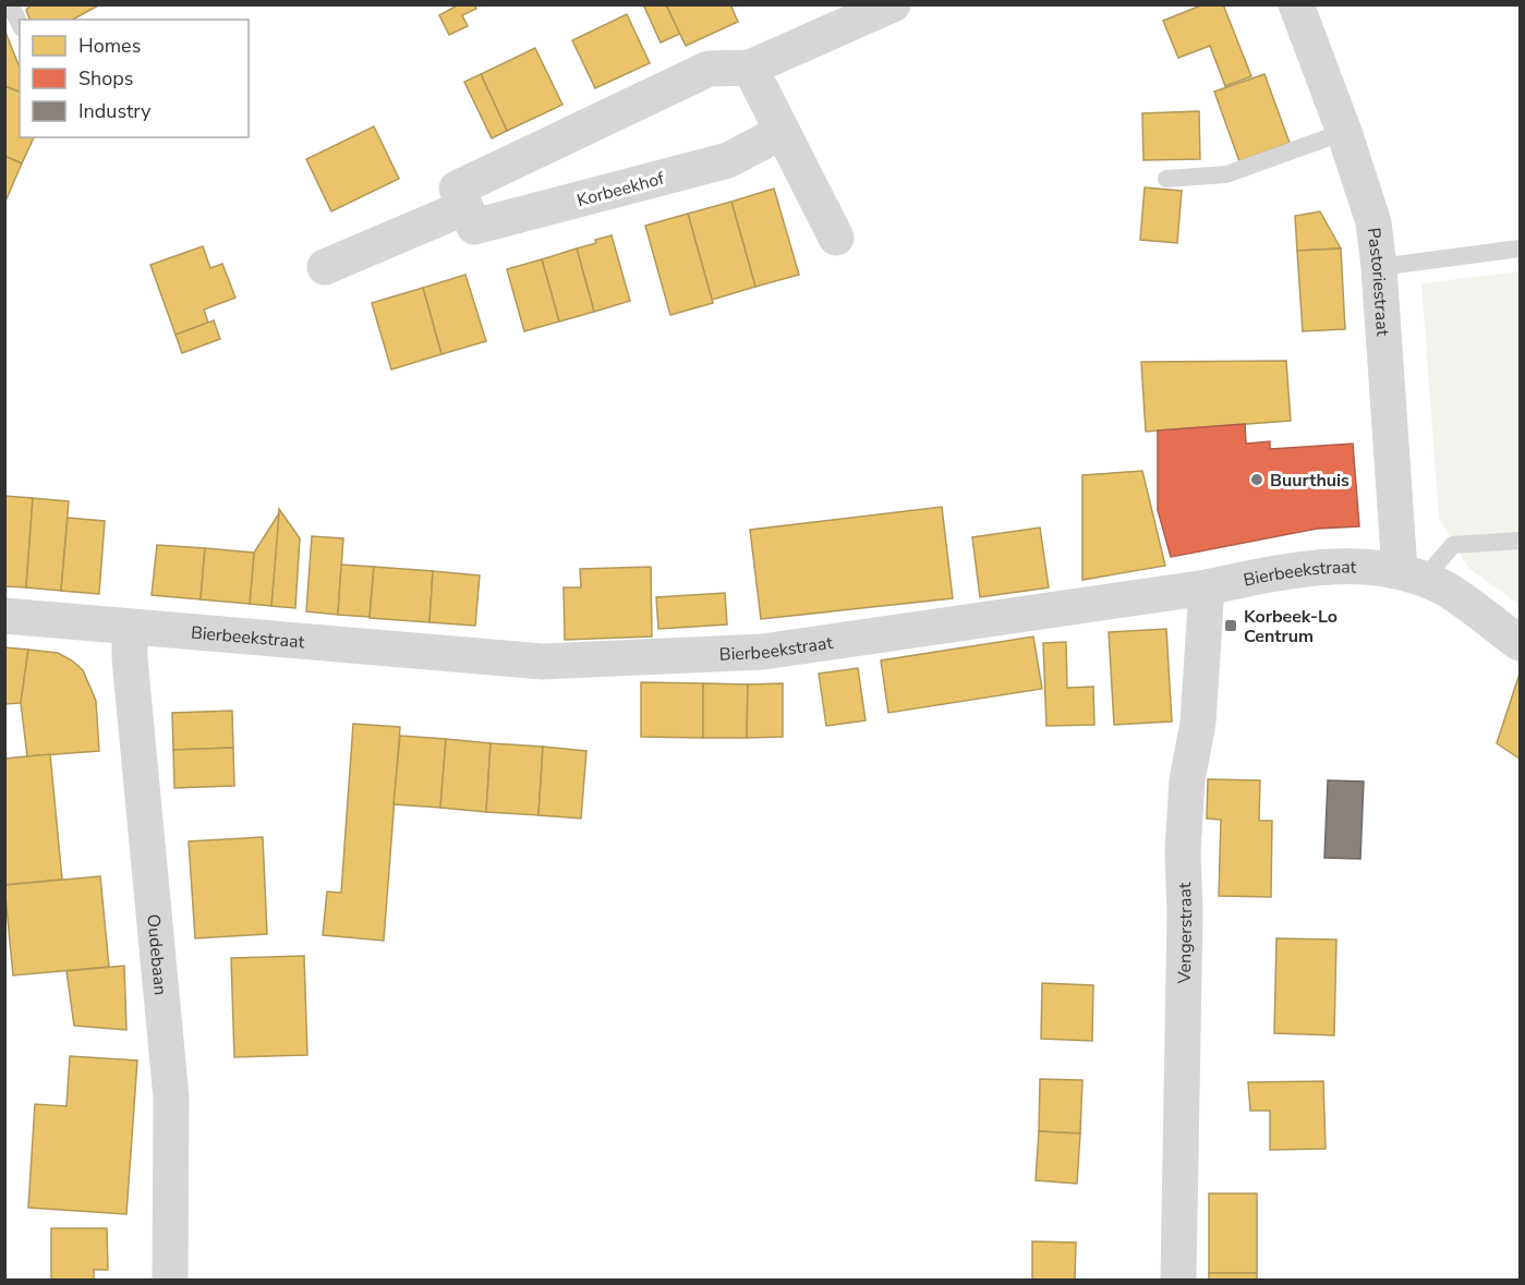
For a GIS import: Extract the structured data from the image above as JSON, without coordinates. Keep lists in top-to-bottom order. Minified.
{"streets":{"street":["Korbeekhof","Pastoriestraat","Bierbeekstraat","Vengerstraat","Oudebaan"]},"crossings":[["Pastoriestraat","Bierbeekstraat"],["Bierbeekstraat","Vengerstraat"],["Bierbeekstraat","Oudebaan"]],"places":{"other":["Buurthuis"],"transit":["Korbeek-Lo Centrum"]},"legend":["Homes","Shops","Industry"]}
